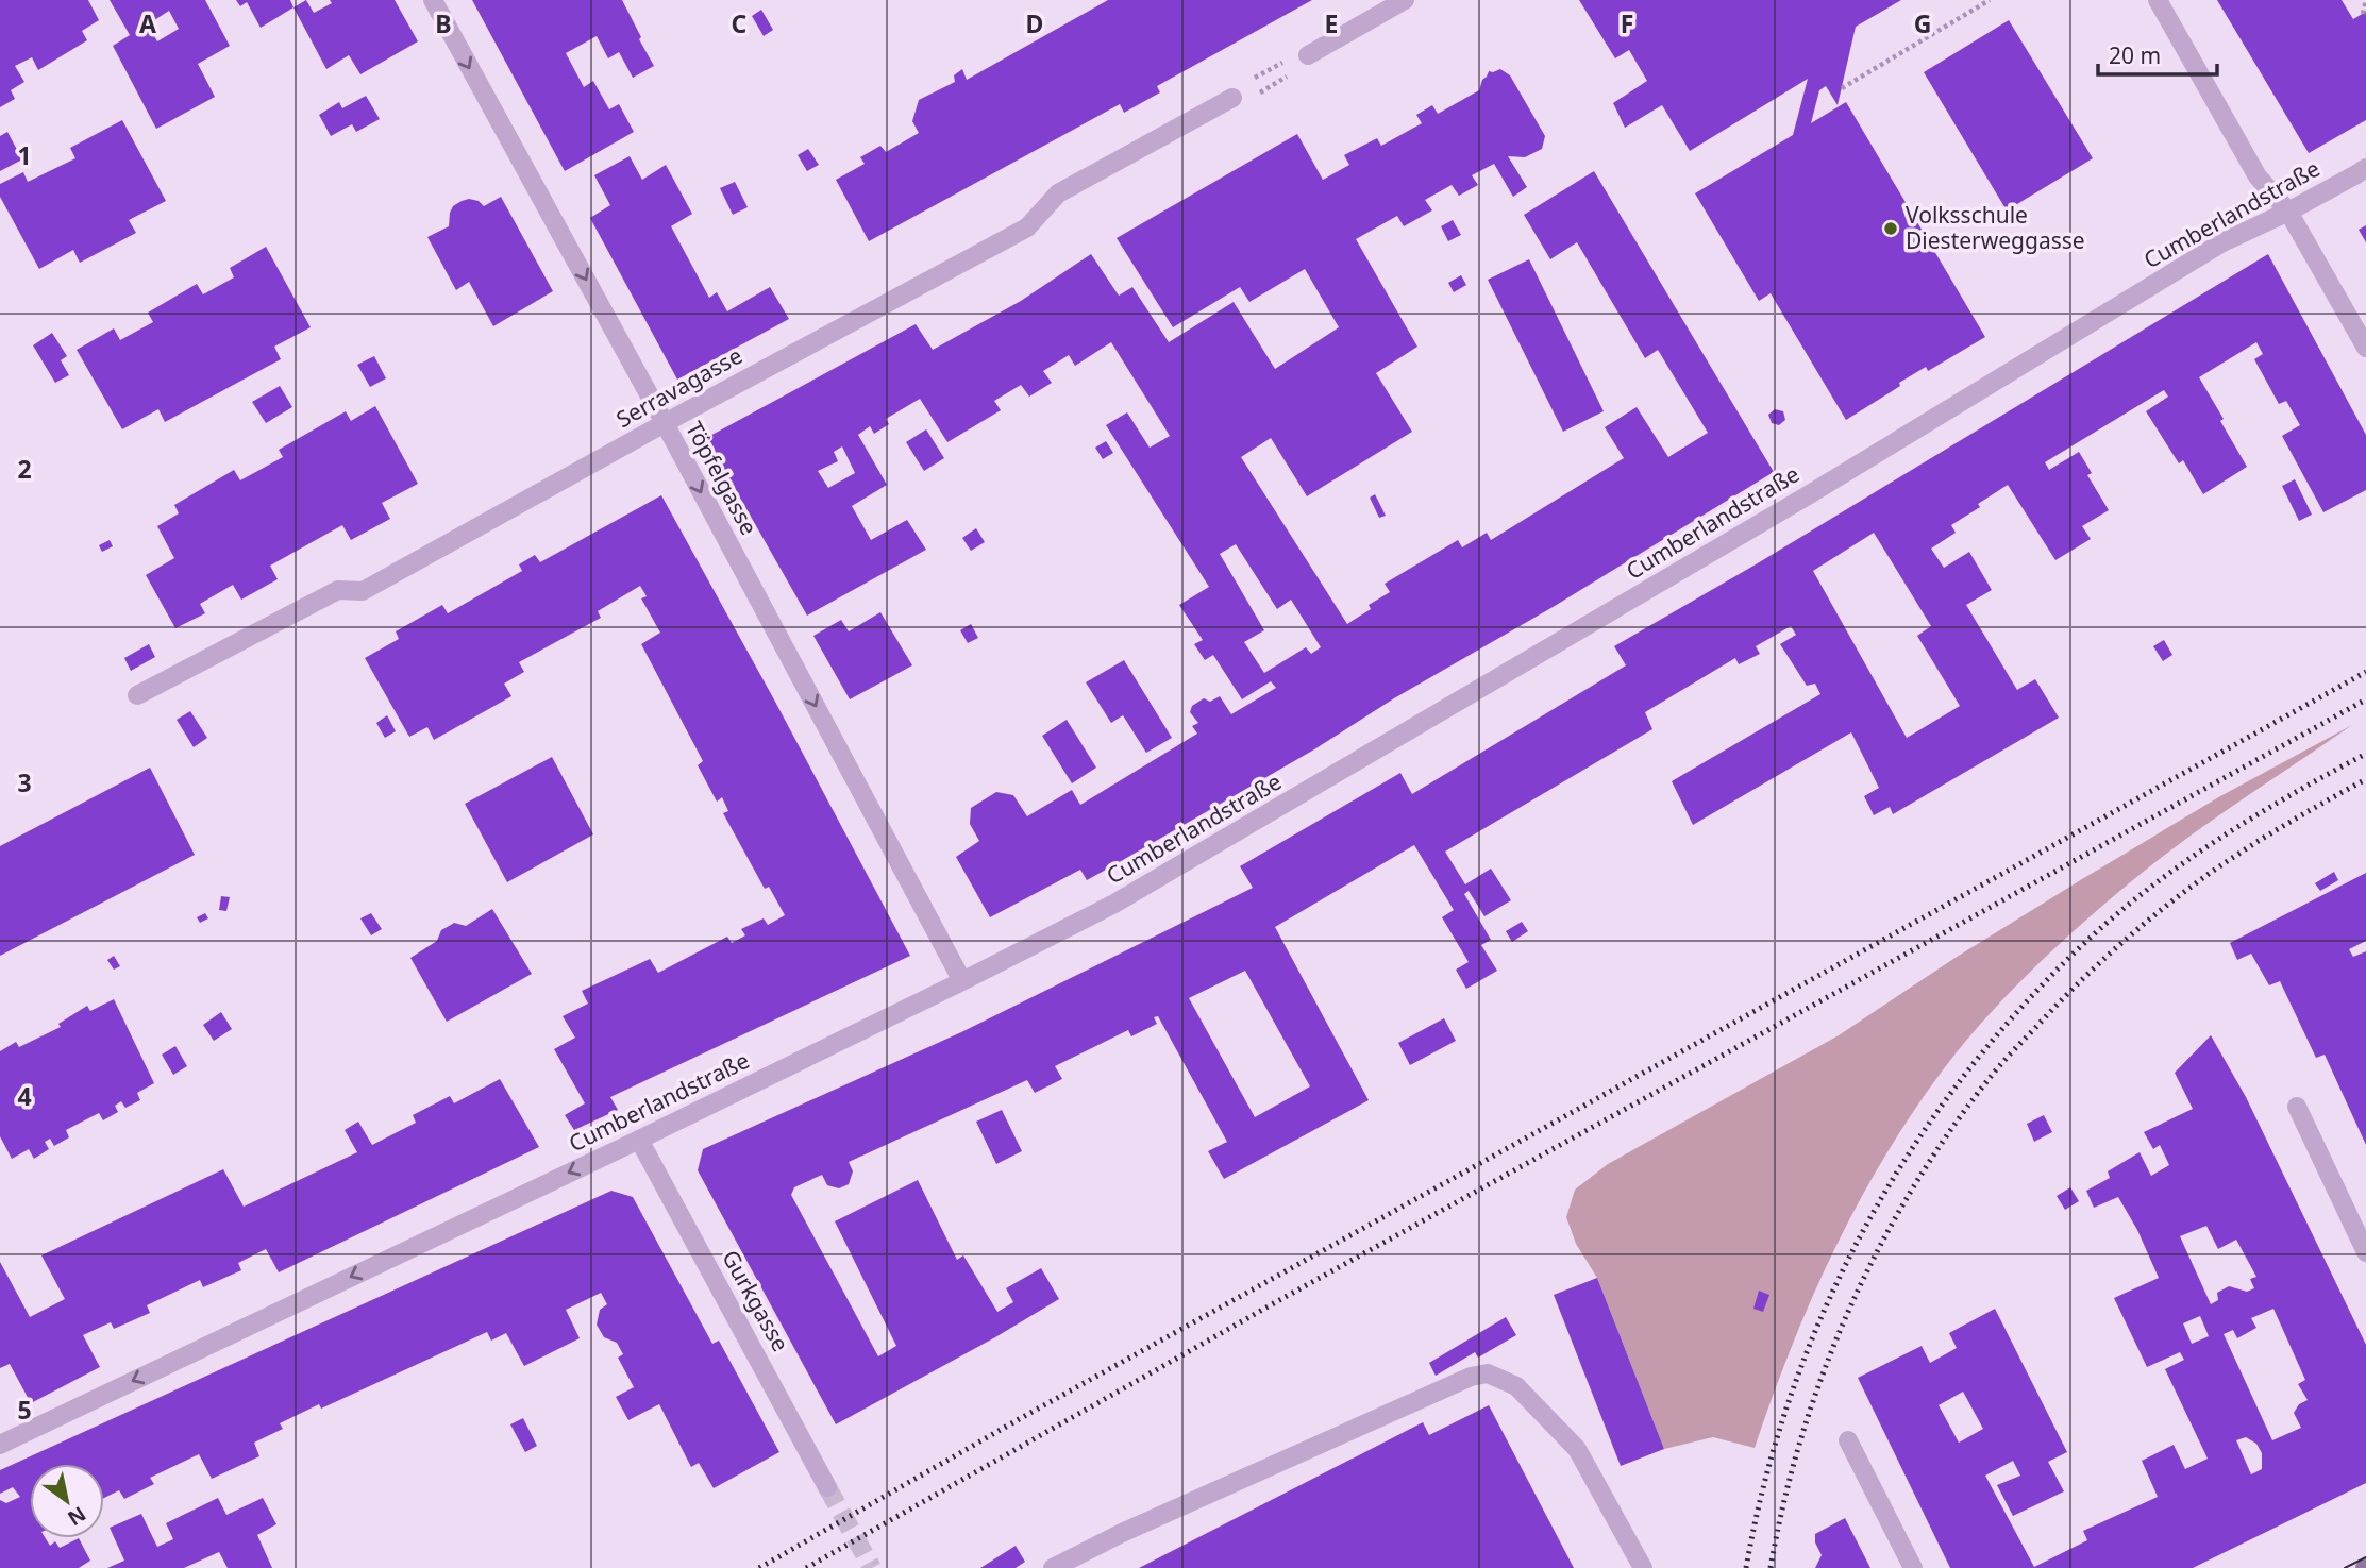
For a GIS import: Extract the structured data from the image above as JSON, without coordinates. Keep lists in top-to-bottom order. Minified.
{"streets":{"street":["Cumberlandstraße","Serravagasse","Töpfelgasse","Gurkgasse"]},"crossings":[["Cumberlandstraße","Töpfelgasse"],["Cumberlandstraße","Gurkgasse"],["Serravagasse","Töpfelgasse"]],"one_way":["Töpfelgasse"],"places":["Volksschule Diesterweggasse"],"scale_bar":"20 m","north":"bottom right","grid":{"columns":["A","B","C","D","E","F","G"],"rows":["1","2","3","4","5"]}}
